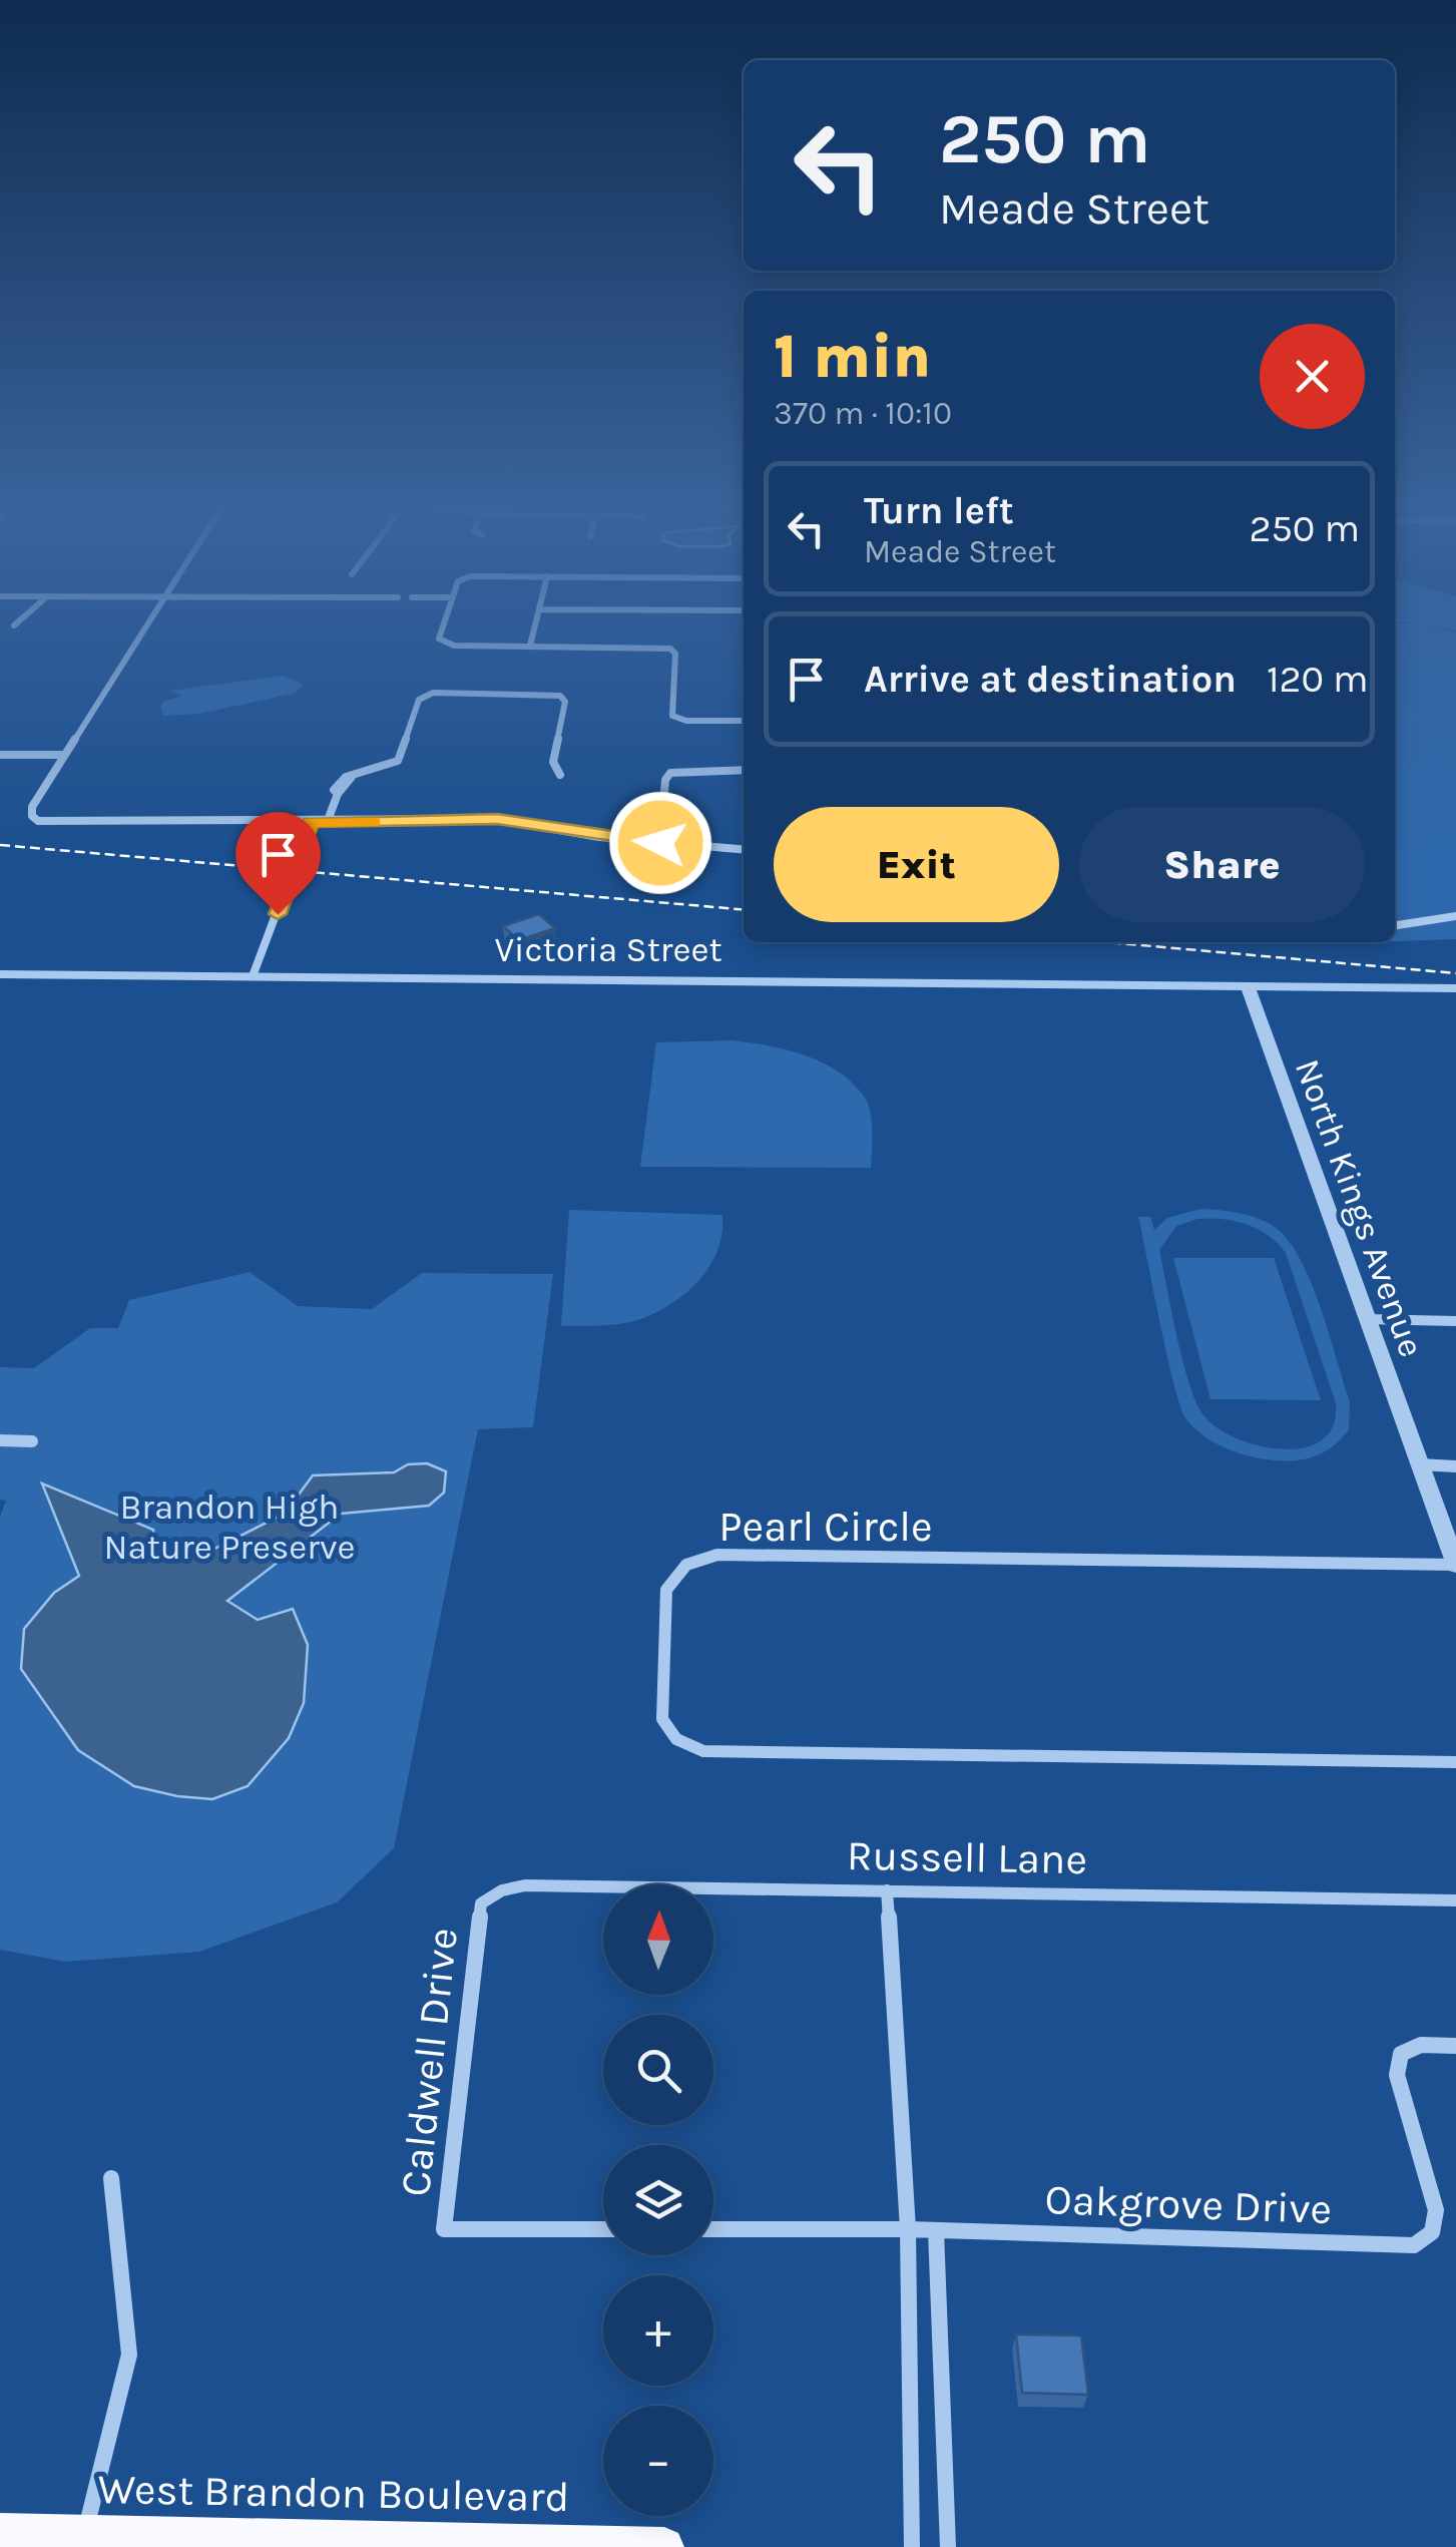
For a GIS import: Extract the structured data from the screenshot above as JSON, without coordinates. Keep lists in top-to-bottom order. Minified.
{"streets":{"highway":["West Brandon Boulevard"],"street":["Victoria Street","North Kings Avenue","Pearl Circle","Russell Lane","Caldwell Drive","Oakgrove Drive"]},"crossings":[["Victoria Street","North Kings Avenue"],["North Kings Avenue","Pearl Circle"],["Russell Lane","Caldwell Drive"]],"parks":["Brandon High Nature Preserve"],"north":"top","page":{"turn":["250 m","Meade Street"],"heading":["1 min","370 m · 10:10"],"list":[{"name":"Turn left","note":"Meade Street","value":"250 m"},{"name":"Arrive at destination","value":"120 m"}],"buttons":["Exit","Share"],"map_buttons":["+","−"]}}
